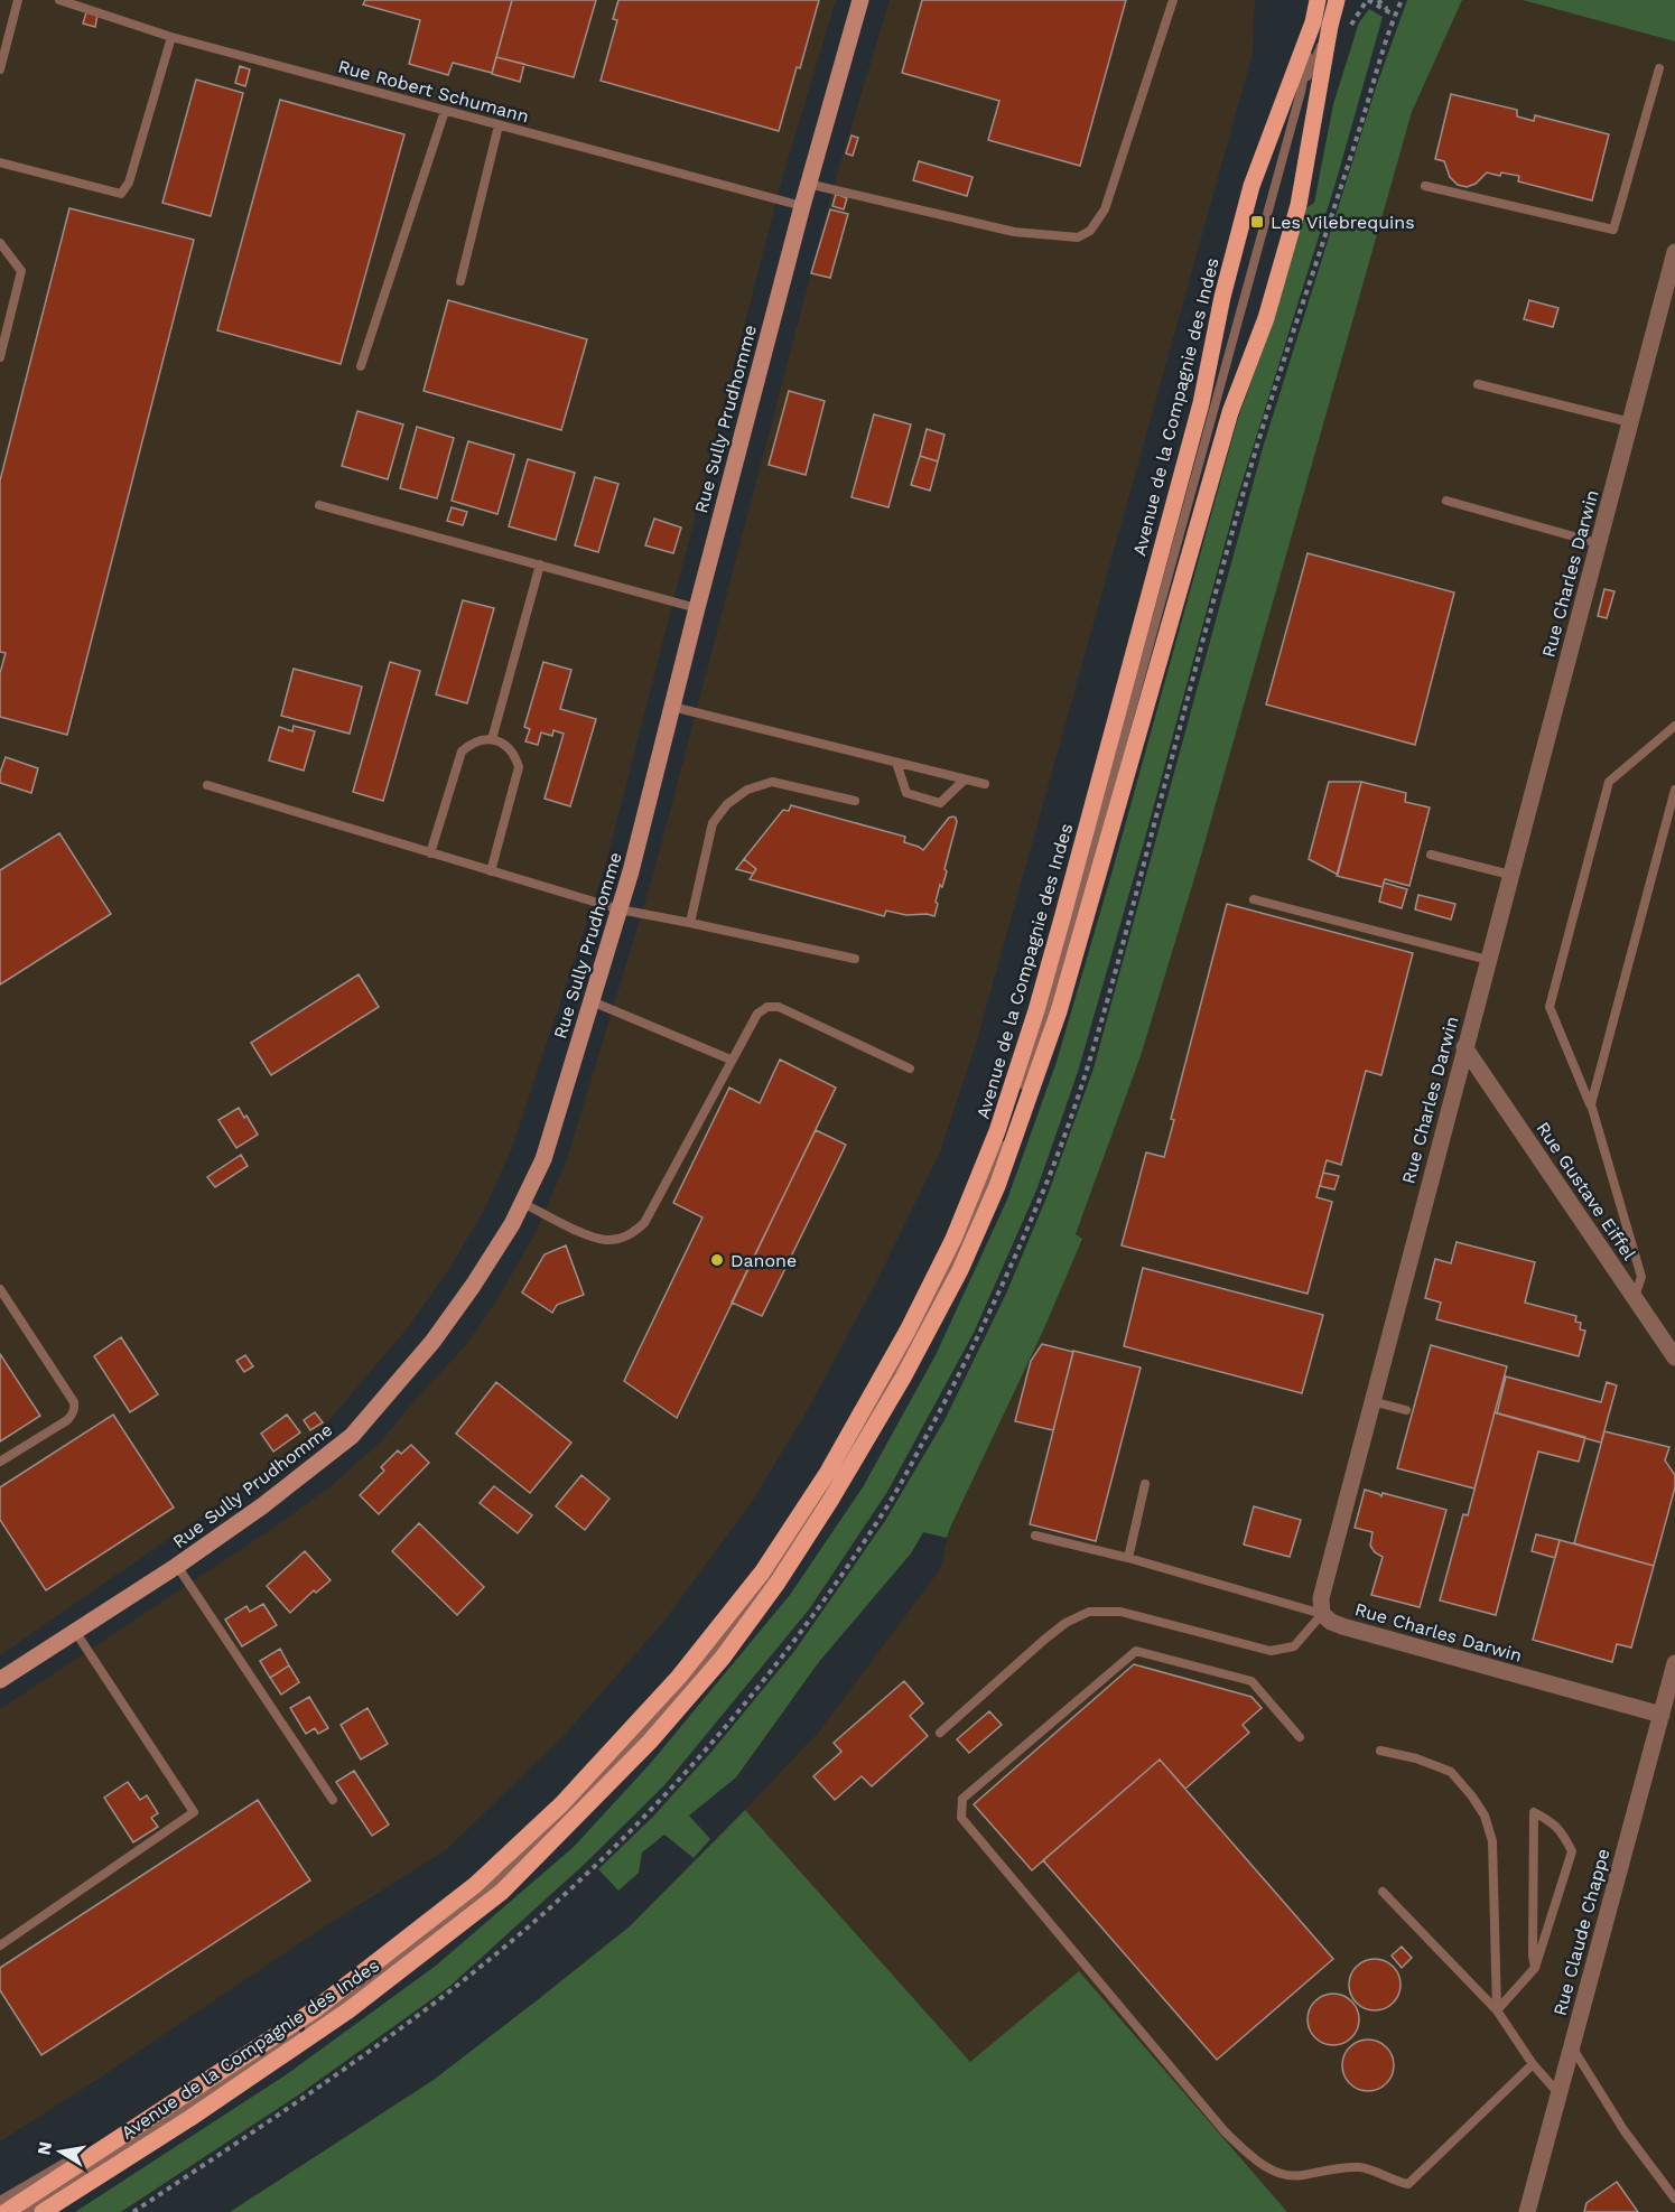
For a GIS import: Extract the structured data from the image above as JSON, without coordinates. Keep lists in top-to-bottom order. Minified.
{"streets":{"main road":["Avenue de la Compagnie des Indes"],"street":["Rue Sully Prudhomme","Rue Charles Darwin","Rue Gustave Eiffel","Rue Claude Chappe"],"lane":["Rue Robert Schumann"]},"crossings":[["Rue Robert Schumann","Rue Sully Prudhomme"],["Rue Charles Darwin","Rue Gustave Eiffel"],["Rue Charles Darwin","Rue Claude Chappe"]],"places":{"transit":["Les Vilebrequins"],"other":["Danone"]},"north":"left"}
